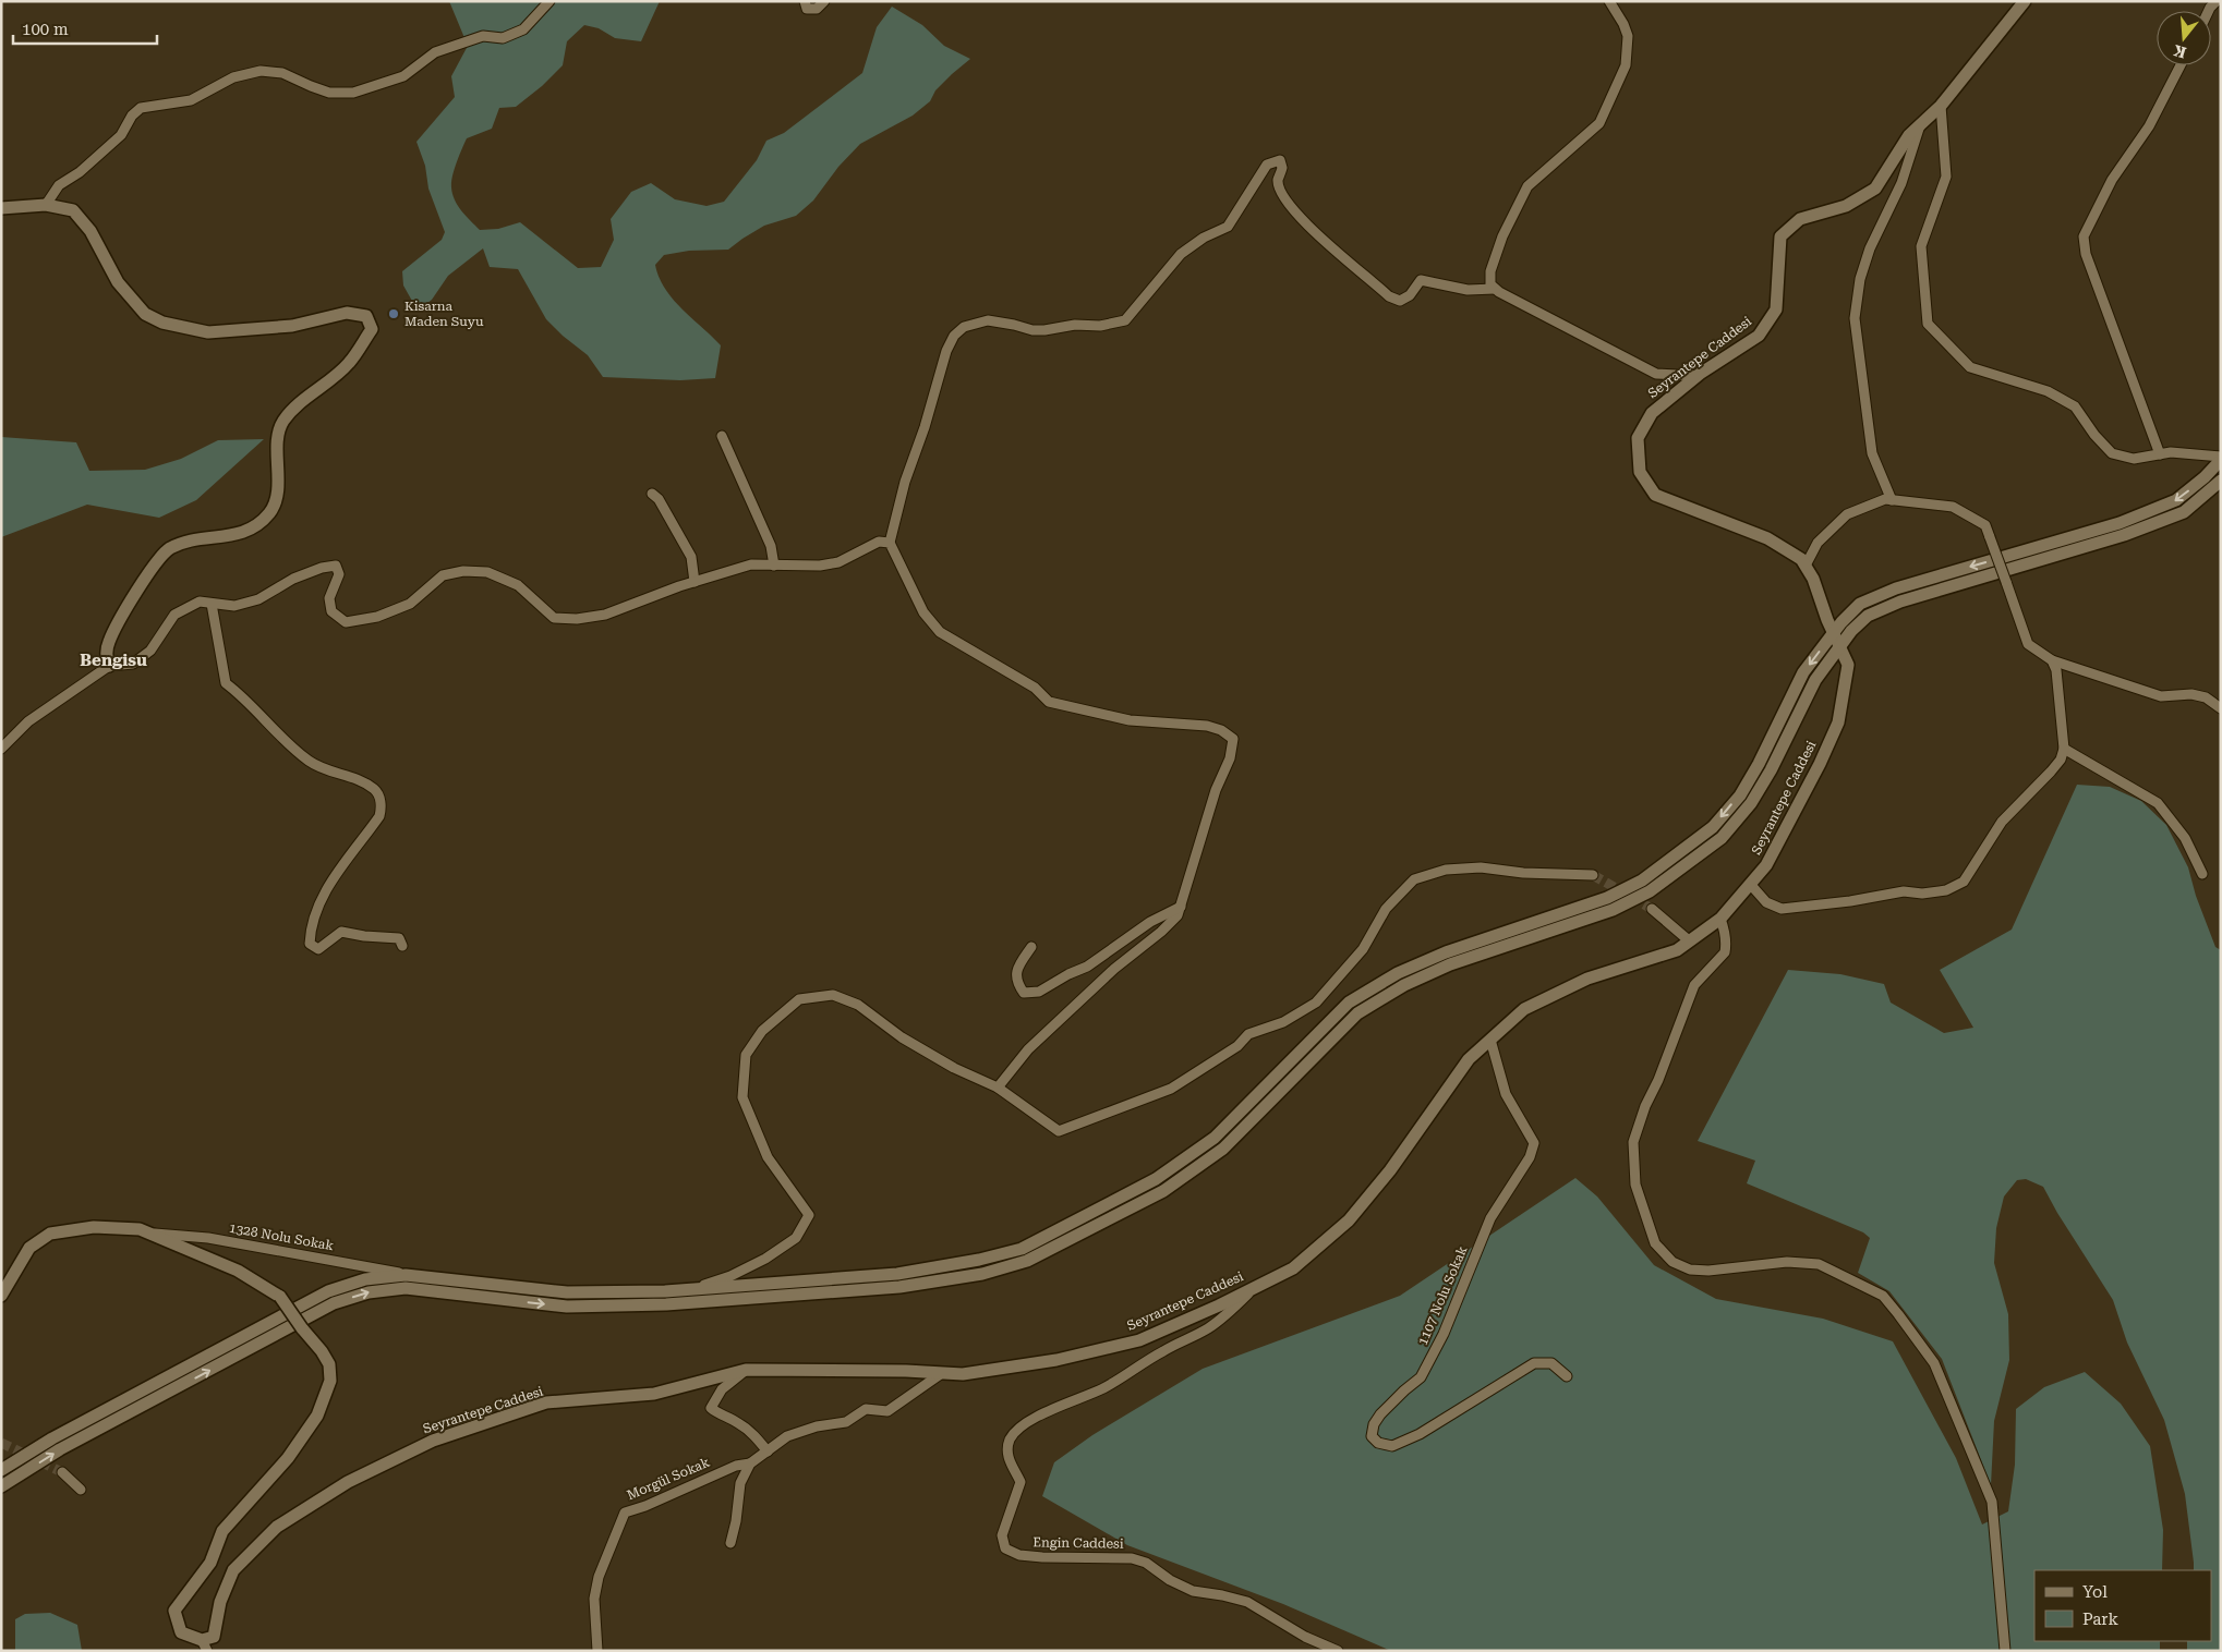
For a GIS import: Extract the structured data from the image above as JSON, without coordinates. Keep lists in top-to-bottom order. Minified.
{"streets":{"main road":["Seyrantepe Caddesi"],"street":["1328 Nolu Sokak","1107 Nolu Sokak","Morgül Sokak","Engin Caddesi"]},"crossings":[["Seyrantepe Caddesi","1328 Nolu Sokak"],["Seyrantepe Caddesi","1107 Nolu Sokak"],["Seyrantepe Caddesi","Engin Caddesi"]],"districts":["Bengisu"],"places":["Kisarna Maden Suyu"],"legend":["Yol","Park"],"scale_bar":"100 m","north":"bottom"}
